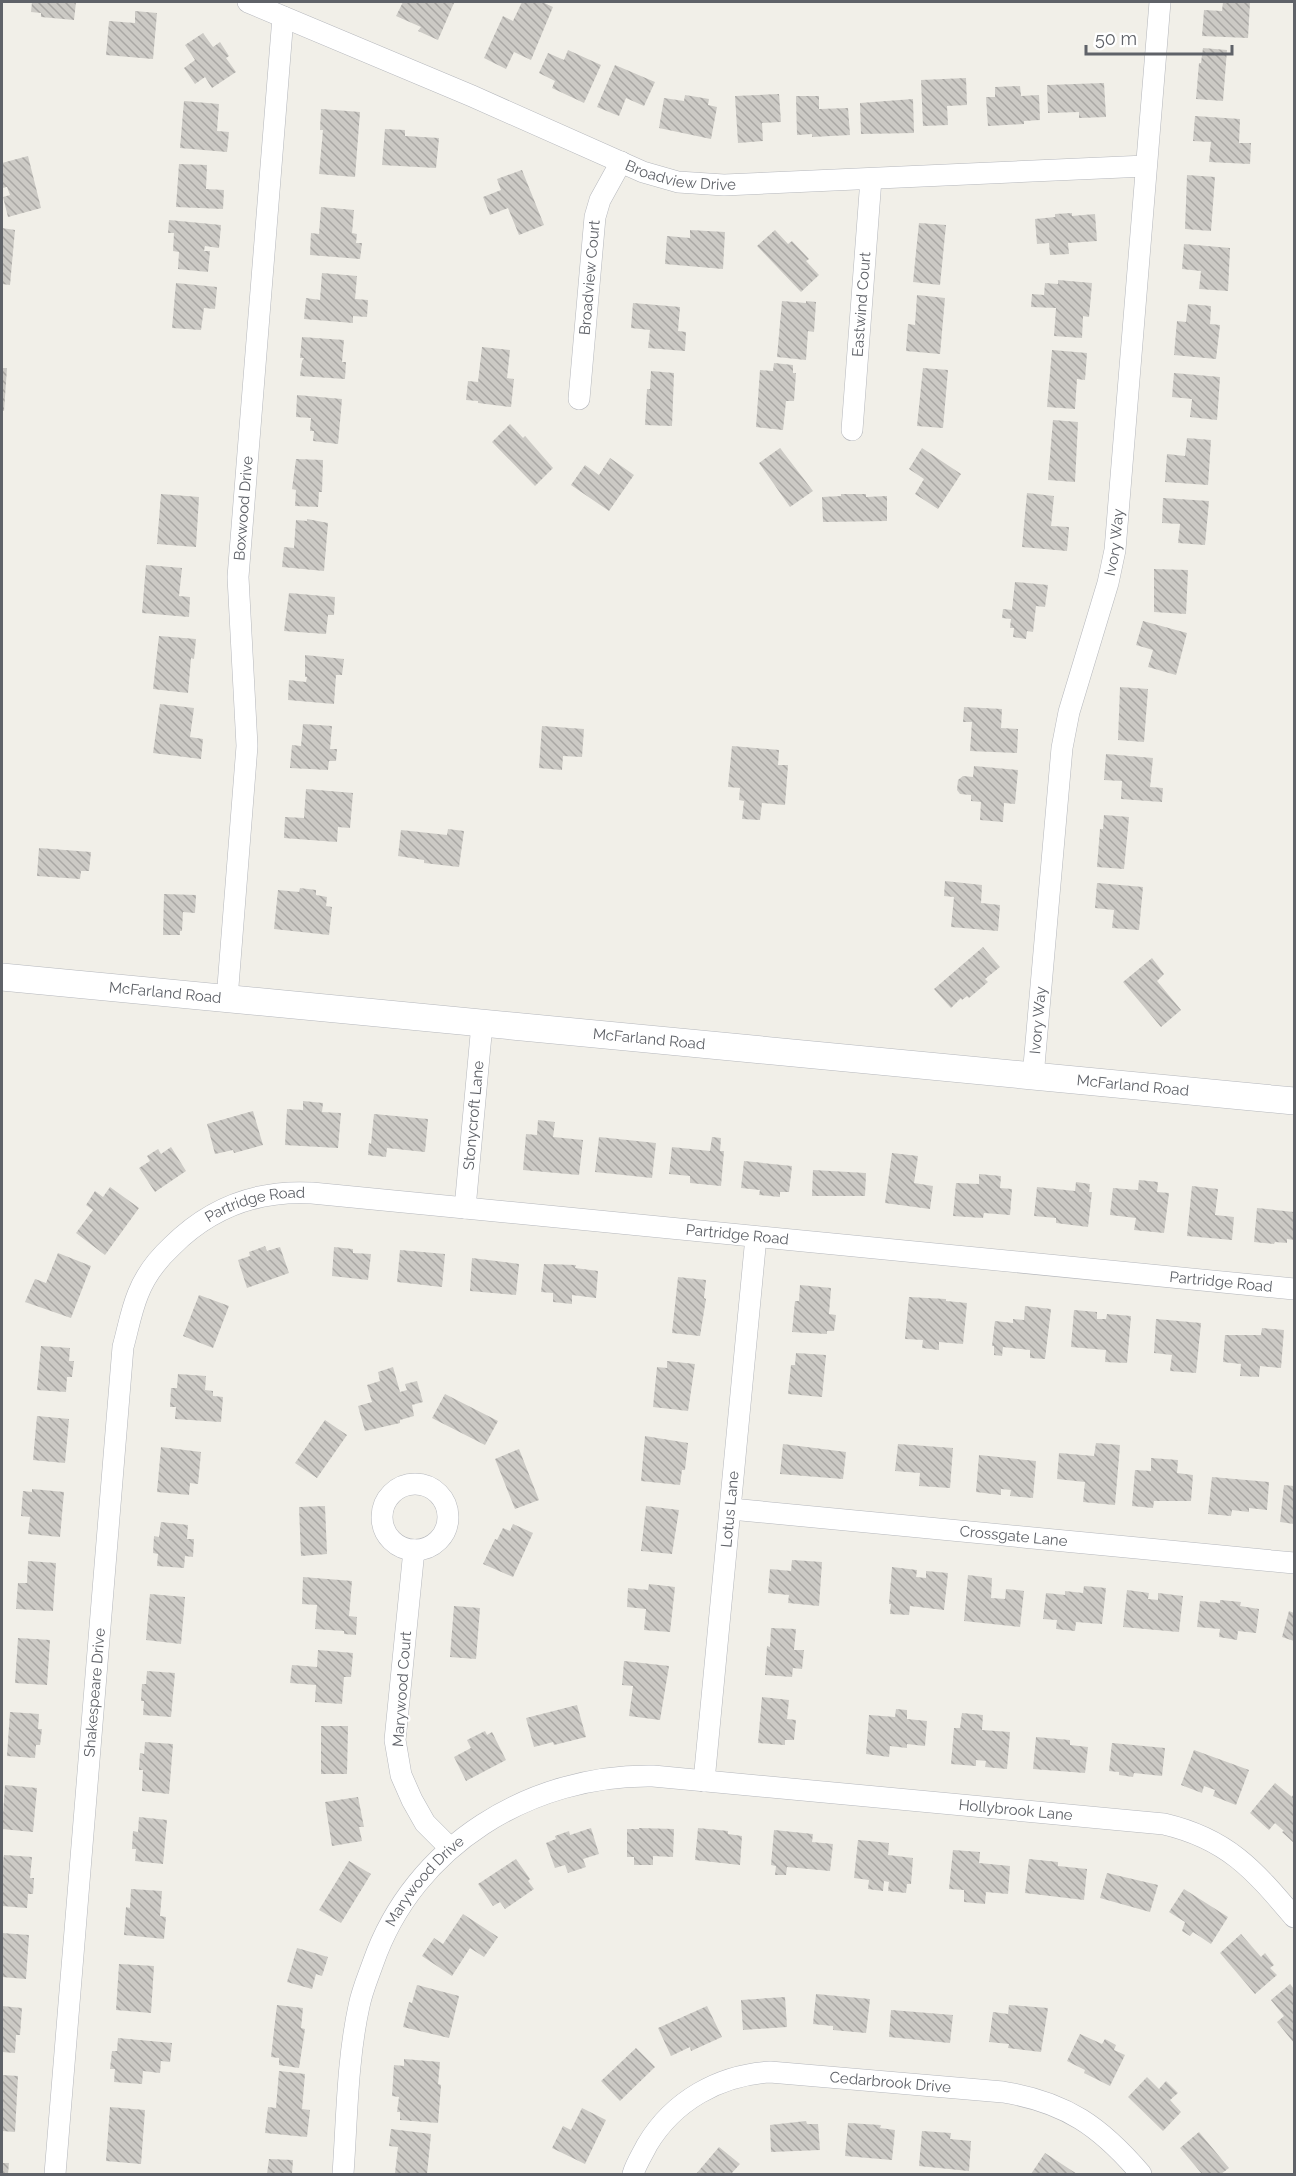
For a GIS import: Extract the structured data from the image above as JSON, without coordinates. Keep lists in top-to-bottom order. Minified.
{"streets":{"street":["Broadview Drive","Broadview Court","Eastwind Court","Boxwood Drive","Ivory Way","McFarland Road","Stonycroft Lane","Partridge Road","Lotus Lane","Crossgate Lane","Marywood Court","Shakespeare Drive","Hollybrook Lane","Marywood Drive","Cedarbrook Drive"]},"crossings":[["Broadview Drive","Broadview Court"],["Broadview Drive","Eastwind Court"],["Broadview Drive","Boxwood Drive"],["Broadview Drive","Ivory Way"],["Boxwood Drive","McFarland Road"],["Ivory Way","McFarland Road"],["McFarland Road","Stonycroft Lane"],["Stonycroft Lane","Partridge Road"],["Partridge Road","Lotus Lane"],["Partridge Road","Shakespeare Drive"],["Lotus Lane","Crossgate Lane"],["Lotus Lane","Hollybrook Lane"],["Lotus Lane","Marywood Drive"],["Marywood Court","Marywood Drive"],["Hollybrook Lane","Marywood Drive"]],"scale_bar":"50 m"}
